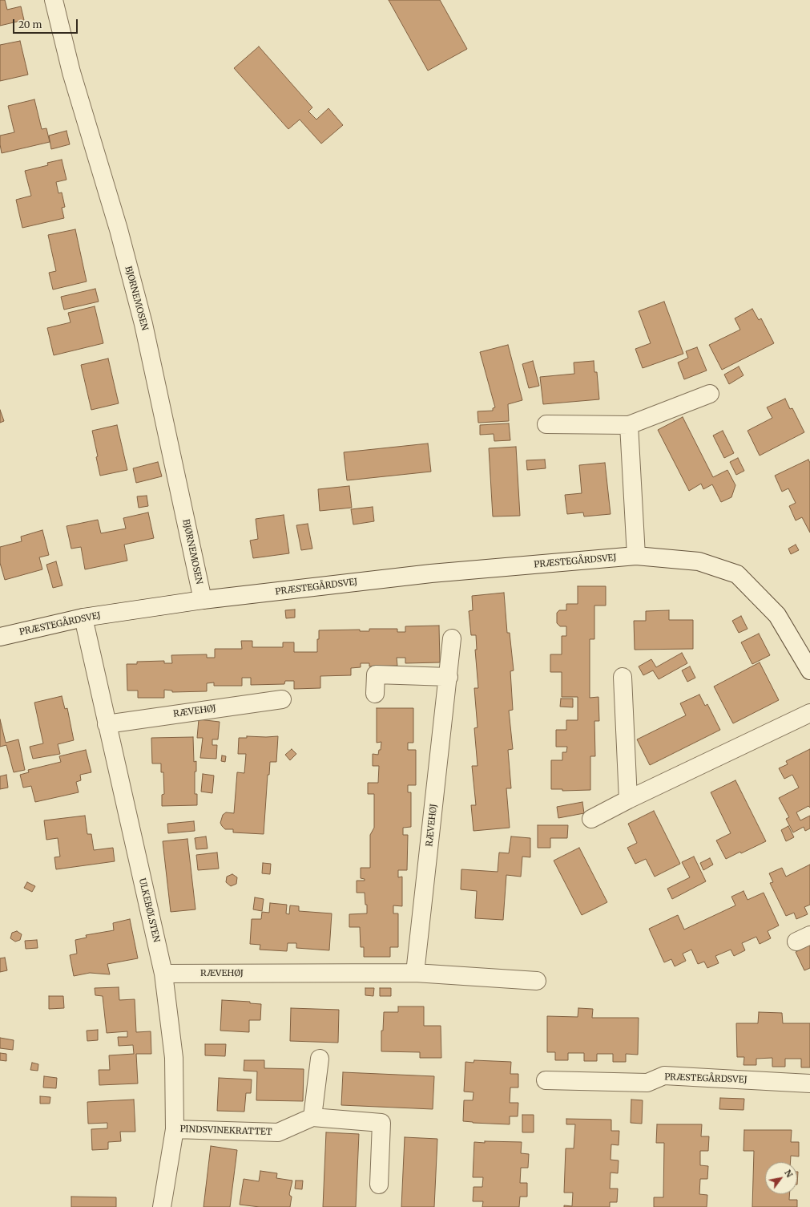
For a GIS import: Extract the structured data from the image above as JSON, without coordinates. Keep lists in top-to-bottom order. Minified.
{"streets":{"street":["BJØRNEMOSEN","PRÆSTEGÅRDSVEJ","RÆVEHØJ","ULKEBØLSTEN","PINDSVINEKRATTET"]},"crossings":[["BJØRNEMOSEN","PRÆSTEGÅRDSVEJ"],["PRÆSTEGÅRDSVEJ","ULKEBØLSTEN"],["RÆVEHØJ","ULKEBØLSTEN"],["ULKEBØLSTEN","PINDSVINEKRATTET"]],"scale_bar":"20 m","north":"top right"}
